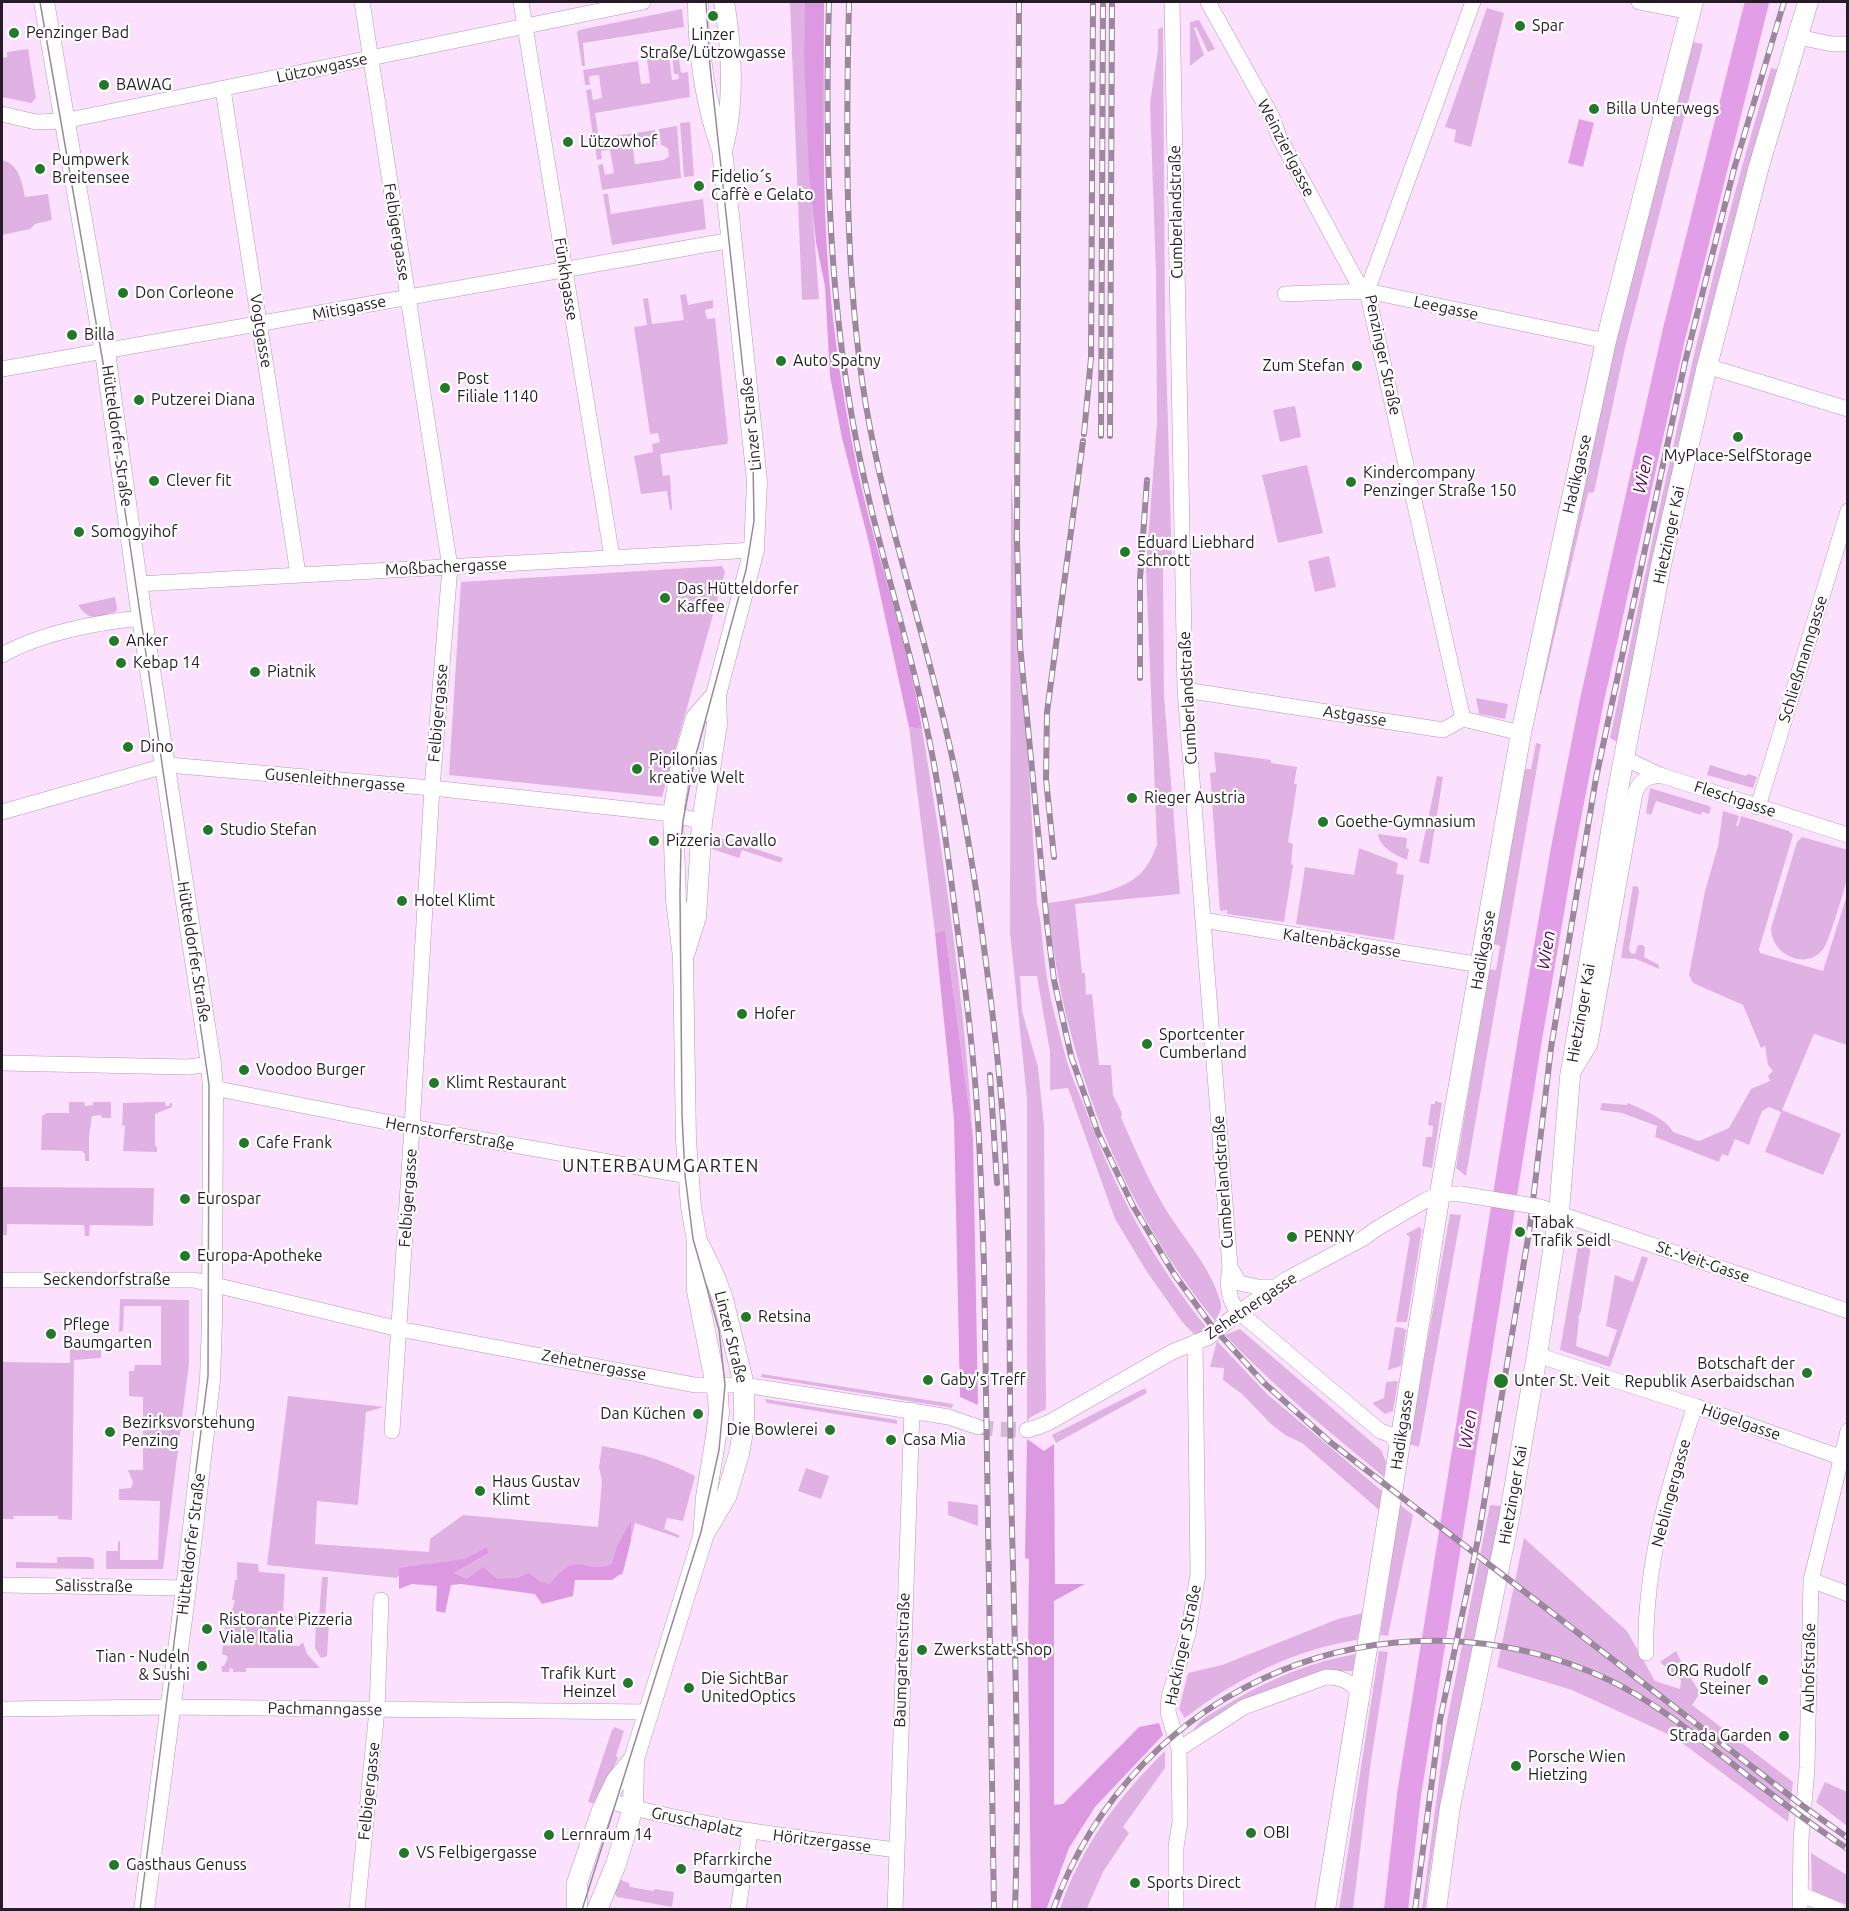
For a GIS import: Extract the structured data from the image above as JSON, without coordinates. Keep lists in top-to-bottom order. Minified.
{"streets":{"main road":["Linzer Straße","Hütteldorfer Straße","Hadikgasse","Hietzinger Kai"],"street":["Lützowgasse","Weinzierlgasse","Cumberlandstraße","Felbigergasse","Fünkhgasse","Mitisgasse","Leegasse","Vogtgasse","Penzinger Straße","Moßbachergasse","Schließmanngasse","Astgasse","Gusenleithnergasse","Fleschgasse","Kaltenbäckgasse","Hernstorferstraße","St.-Veit-Gasse","Seckendorfstraße","Zehetnergasse","Hügelgasse","Neblingergasse","Salisstraße","Hackinger Straße","Baumgartenstraße","Auhofstraße","Pachmanngasse","Gruschaplatz","Höritzergasse"]},"crossings":[["Lützowgasse","Felbigergasse"],["Lützowgasse","Fünkhgasse"],["Lützowgasse","Vogtgasse"],["Lützowgasse","Hütteldorfer Straße"],["Weinzierlgasse","Leegasse"],["Weinzierlgasse","Penzinger Straße"],["Cumberlandstraße","Astgasse"],["Cumberlandstraße","Kaltenbäckgasse"],["Cumberlandstraße","Zehetnergasse"],["Felbigergasse","Mitisgasse"],["Felbigergasse","Moßbachergasse"],["Felbigergasse","Gusenleithnergasse"],["Felbigergasse","Hernstorferstraße"],["Felbigergasse","Zehetnergasse"],["Felbigergasse","Pachmanngasse"],["Fünkhgasse","Mitisgasse"],["Fünkhgasse","Moßbachergasse"],["Mitisgasse","Vogtgasse"],["Mitisgasse","Linzer Straße"],["Mitisgasse","Hütteldorfer Straße"],["Leegasse","Penzinger Straße"],["Leegasse","Hadikgasse"],["Vogtgasse","Moßbachergasse"],["Penzinger Straße","Astgasse"],["Linzer Straße","Moßbachergasse"],["Linzer Straße","Gusenleithnergasse"],["Linzer Straße","Hernstorferstraße"],["Linzer Straße","Zehetnergasse"],["Linzer Straße","Pachmanngasse"],["Linzer Straße","Gruschaplatz"],["Hütteldorfer Straße","Moßbachergasse"],["Hütteldorfer Straße","Gusenleithnergasse"],["Hütteldorfer Straße","Hernstorferstraße"],["Hütteldorfer Straße","Seckendorfstraße"],["Hütteldorfer Straße","Zehetnergasse"],["Hütteldorfer Straße","Salisstraße"],["Hütteldorfer Straße","Pachmanngasse"],["Hadikgasse","Kaltenbäckgasse"],["Hadikgasse","St.-Veit-Gasse"],["Hadikgasse","Zehetnergasse"],["Hietzinger Kai","Fleschgasse"],["Hietzinger Kai","St.-Veit-Gasse"],["Hietzinger Kai","Hügelgasse"],["Schließmanngasse","Fleschgasse"],["St.-Veit-Gasse","Zehetnergasse"],["Seckendorfstraße","Zehetnergasse"],["Zehetnergasse","Hackinger Straße"],["Zehetnergasse","Baumgartenstraße"],["Hügelgasse","Neblingergasse"],["Hügelgasse","Auhofstraße"],["Baumgartenstraße","Höritzergasse"],["Gruschaplatz","Höritzergasse"]],"districts":["UNTERBAUMGARTEN"],"water":["Wien"],"places":["Linzer Straße/Lützowgasse","Spar","Penzinger Bad","BAWAG","Billa Unterwegs","Lützowhof","Pumpwerk Breitensee","Fidelio´s Caffè e Gelato","Don Corleone","Billa","Auto Spatny","Zum Stefan","Post Filiale 1140","Putzerei Diana","MyPlace-SelfStorage","Clever fit","Kindercompany Penzinger Straße 150","Somogyihof","Eduard Liebhard Schrott","Das Hütteldorfer Kaffee","Anker","Kebap 14","Piatnik","Dino","Pipilonias kreative Welt","Rieger Austria","Goethe-Gymnasium","Studio Stefan","Pizzeria Cavallo","Hotel Klimt","Hofer","Sportcenter Cumberland","Voodoo Burger","Klimt Restaurant","Cafe Frank","Eurospar","Tabak Trafik Seidl","PENNY","Europa-Apotheke","Retsina","Pflege Baumgarten","Botschaft der Republik Aserbaidschan","Gaby's Treff","Unter St. Veit","Dan Küchen","Die Bowlerei","Bezirksvorstehung Penzing","Casa Mia","Haus Gustav Klimt","Ristorante Pizzeria Viale Italia","Zwerkstatt Shop","Tian - Nudeln & Sushi","ORG Rudolf Steiner","Trafik Kurt Heinzel","Die SichtBar UnitedOptics","Strada Garden","Porsche Wien Hietzing","OBI","Lernraum 14","VS Felbigergasse","Gasthaus Genuss","Pfarrkirche Baumgarten","Sports Direct"]}
